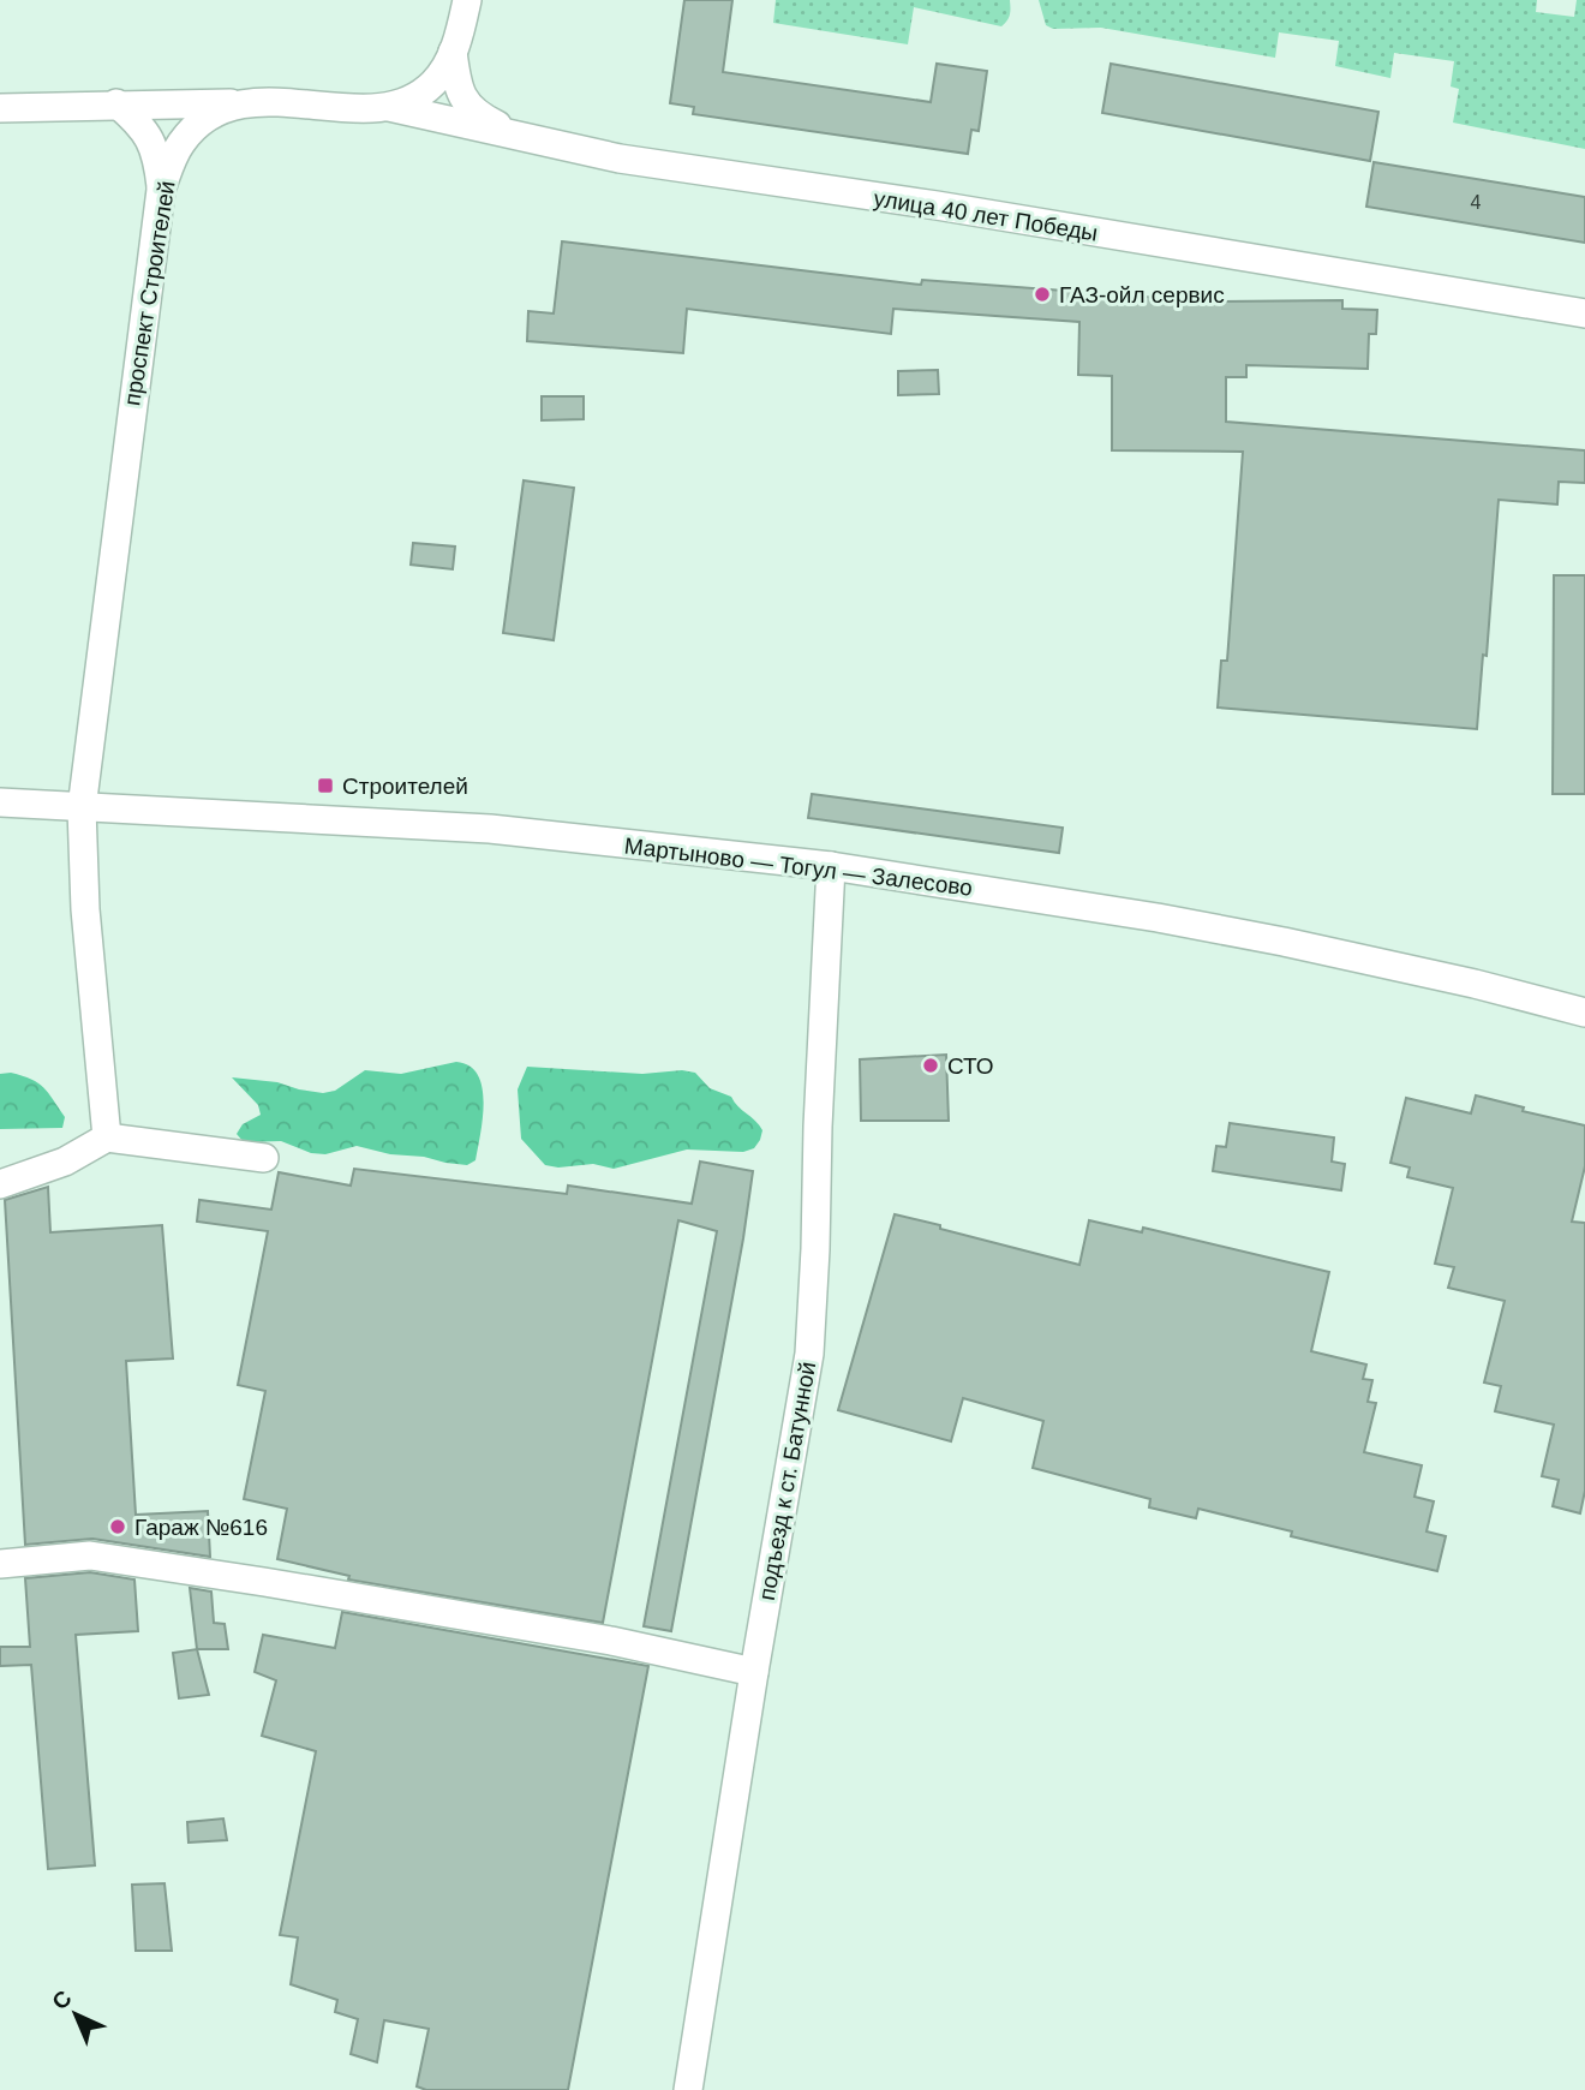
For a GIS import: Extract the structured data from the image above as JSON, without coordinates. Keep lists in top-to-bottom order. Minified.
{"streets":{"street":["улица 40 лет Победы","проспект Строителей","Мартыново — Тогул — Залесово","подъезд к ст. Батунной"]},"crossings":[["улица 40 лет Победы","проспект Строителей"],["проспект Строителей","Мартыново — Тогул — Залесово"],["Мартыново — Тогул — Залесово","подъезд к ст. Батунной"]],"places":{"other":["ГАЗ-ойл сервис","СТО","Гараж №616"],"transit":["Строителей"]},"house_numbers":["4"],"north":"top left"}
